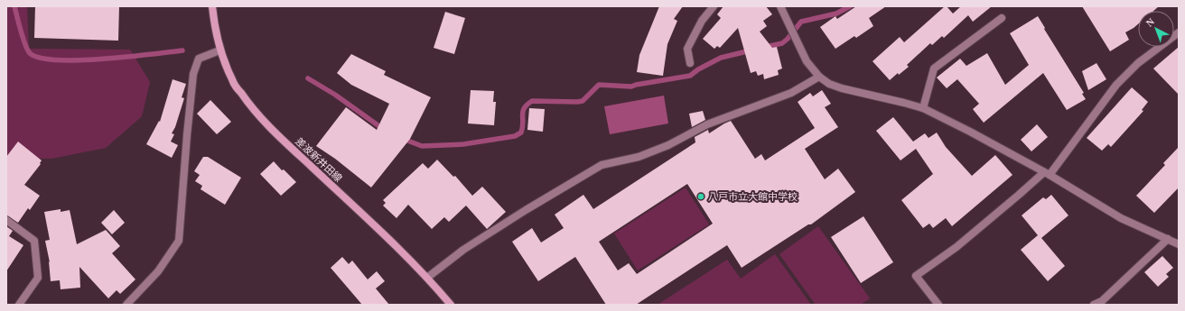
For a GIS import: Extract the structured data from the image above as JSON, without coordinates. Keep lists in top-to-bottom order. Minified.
{"streets":{"main road":["差波新井田線"]},"places":["八戸市立大館中学校"],"north":"top left"}
